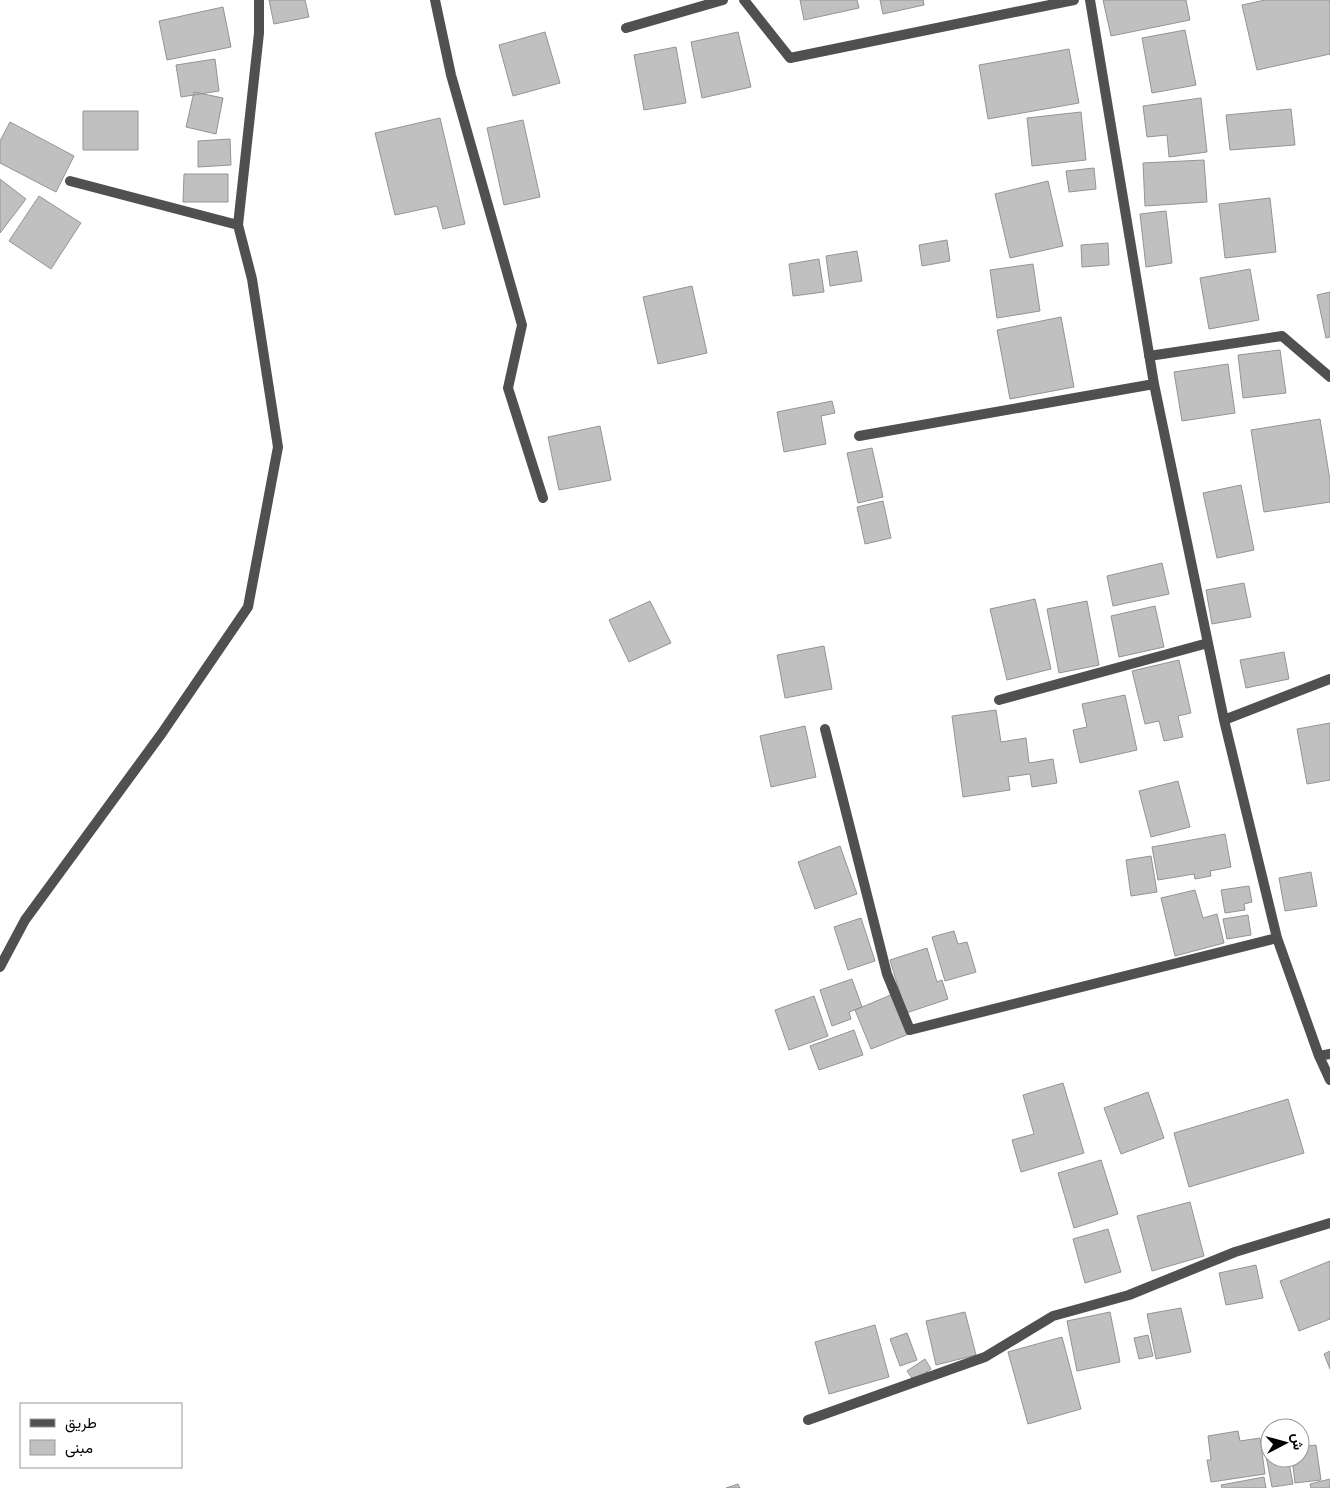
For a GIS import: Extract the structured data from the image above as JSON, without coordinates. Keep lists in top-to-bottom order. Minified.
{"legend":["طريق","مبنى"],"north":"right"}
